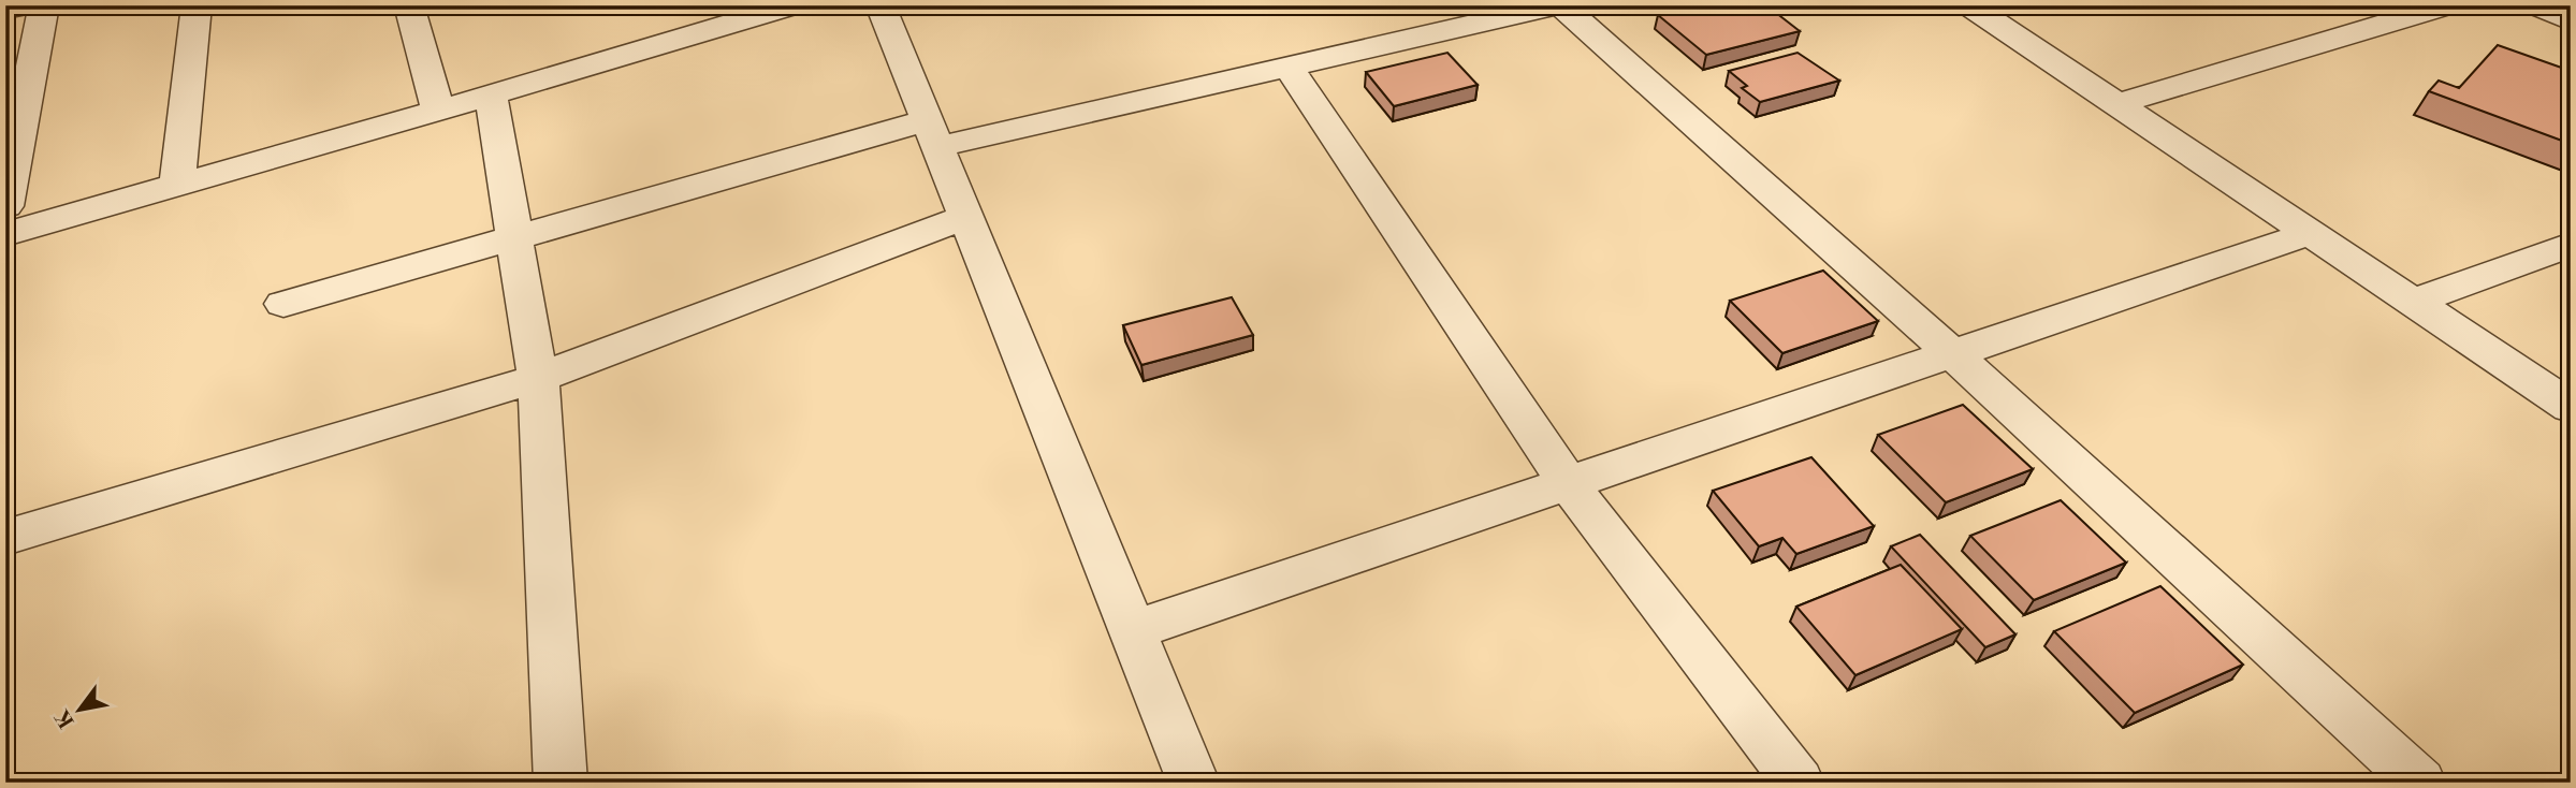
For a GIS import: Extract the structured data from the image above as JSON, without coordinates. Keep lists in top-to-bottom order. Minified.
{"north":"bottom left"}
